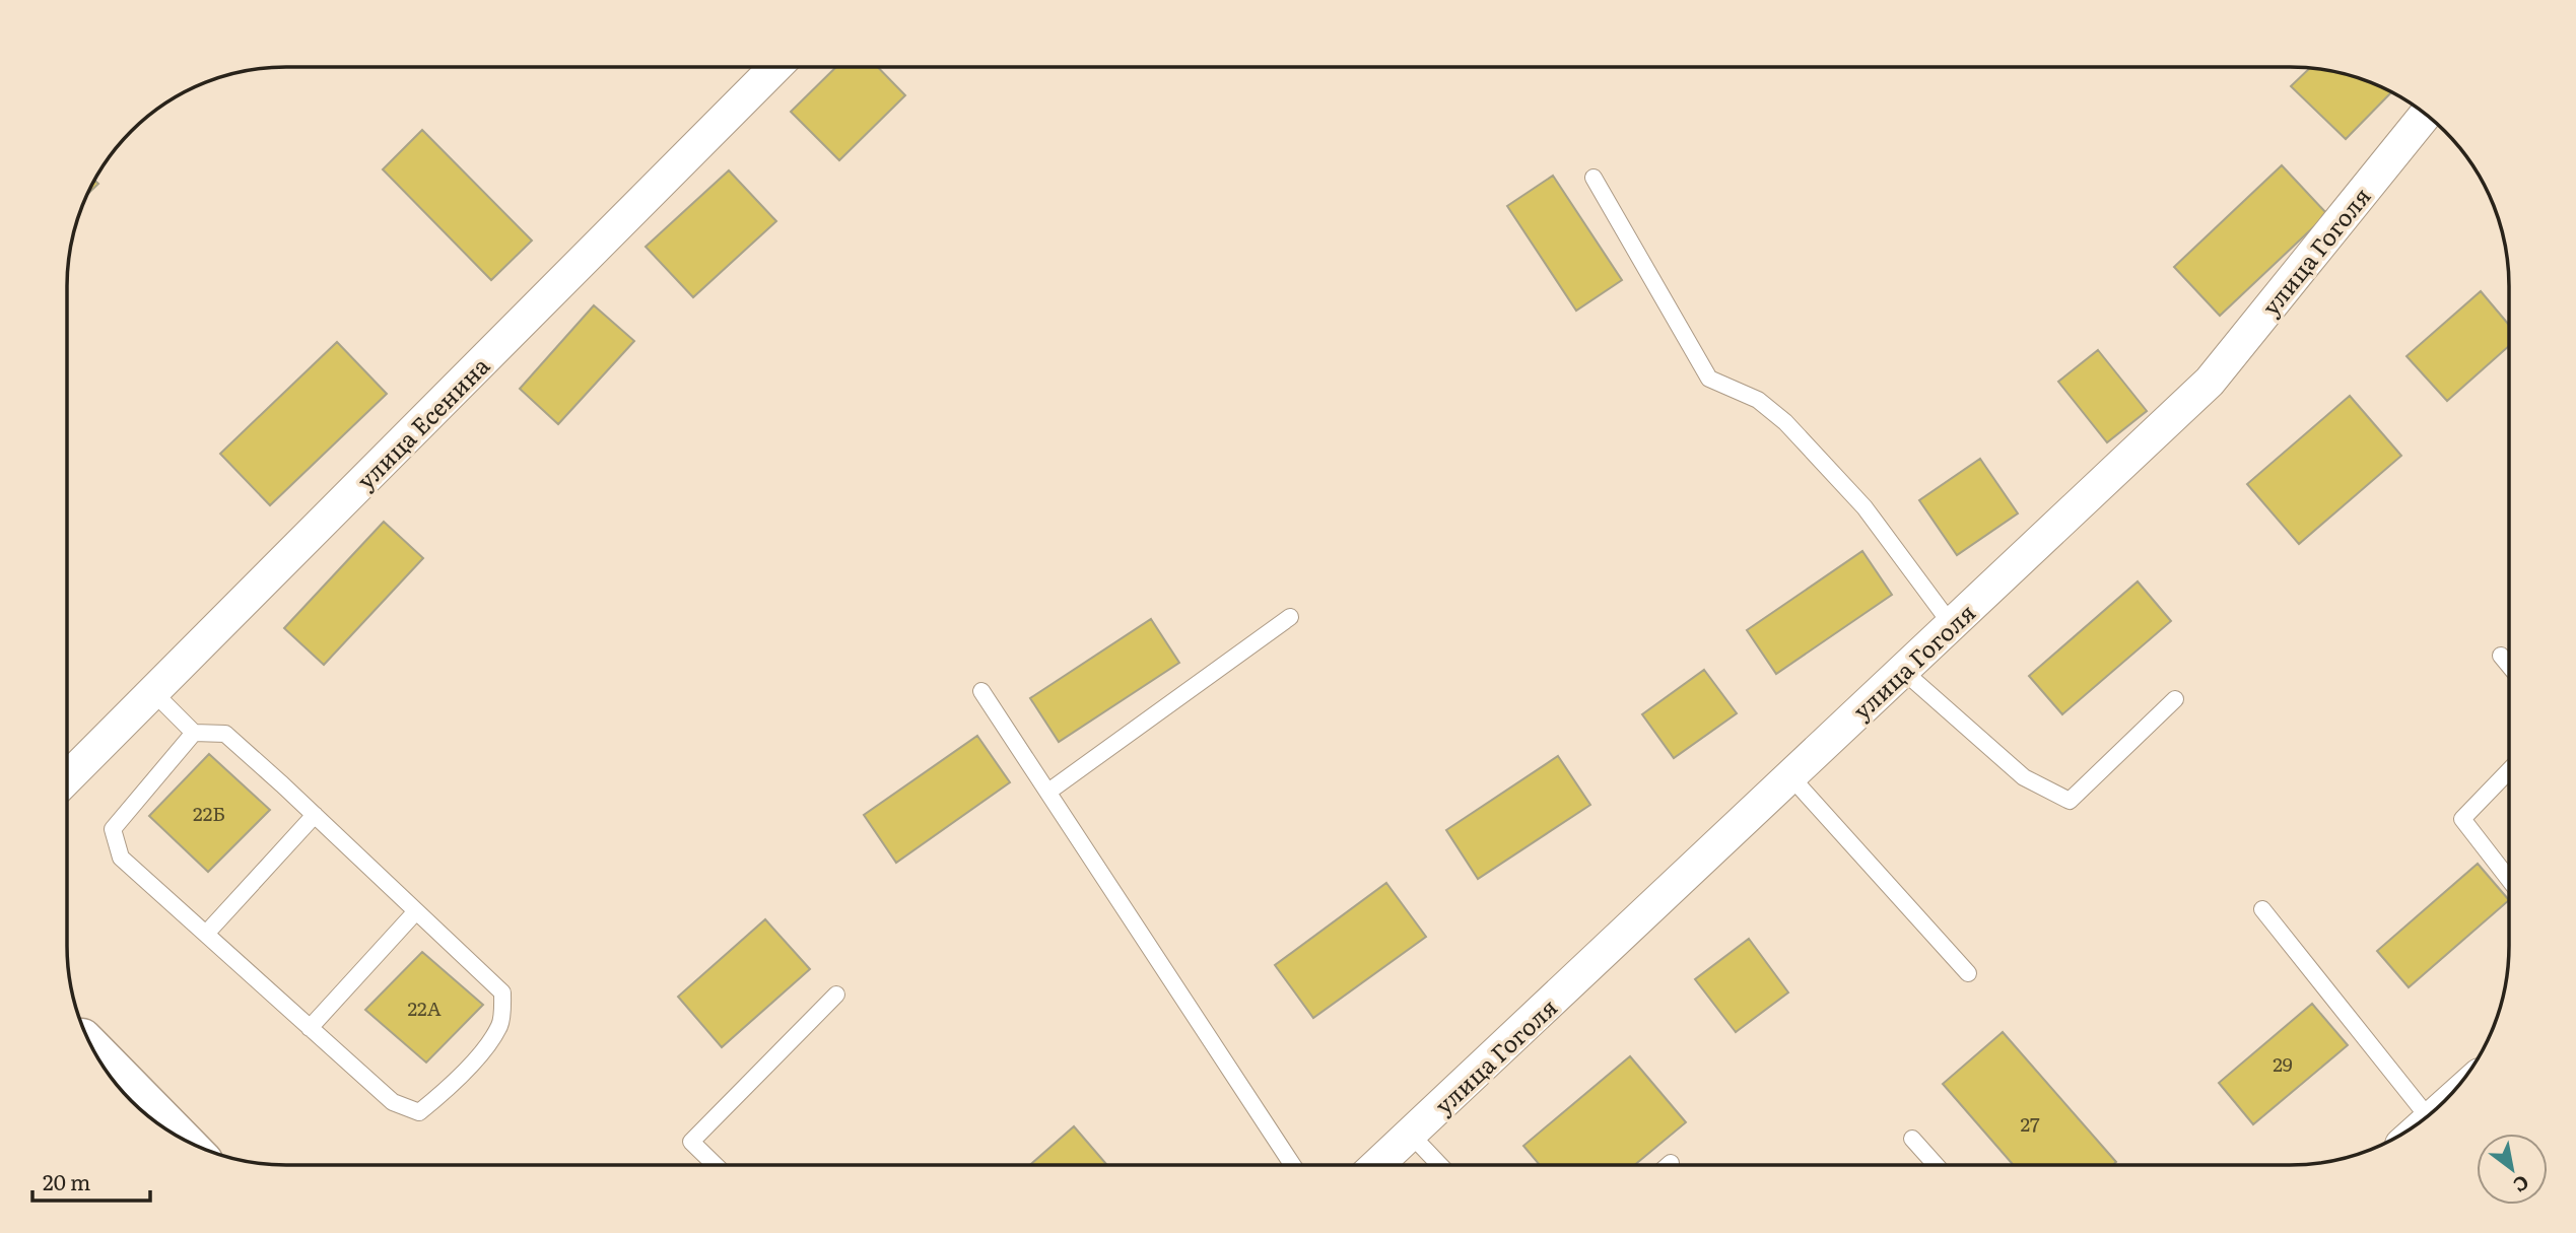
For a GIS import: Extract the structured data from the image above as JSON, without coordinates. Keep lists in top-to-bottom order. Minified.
{"streets":{"street":["улица Гоголя","улица Есенина"]},"house_numbers":["22Б","22А","29","27"],"scale_bar":"20 m","north":"bottom right"}
